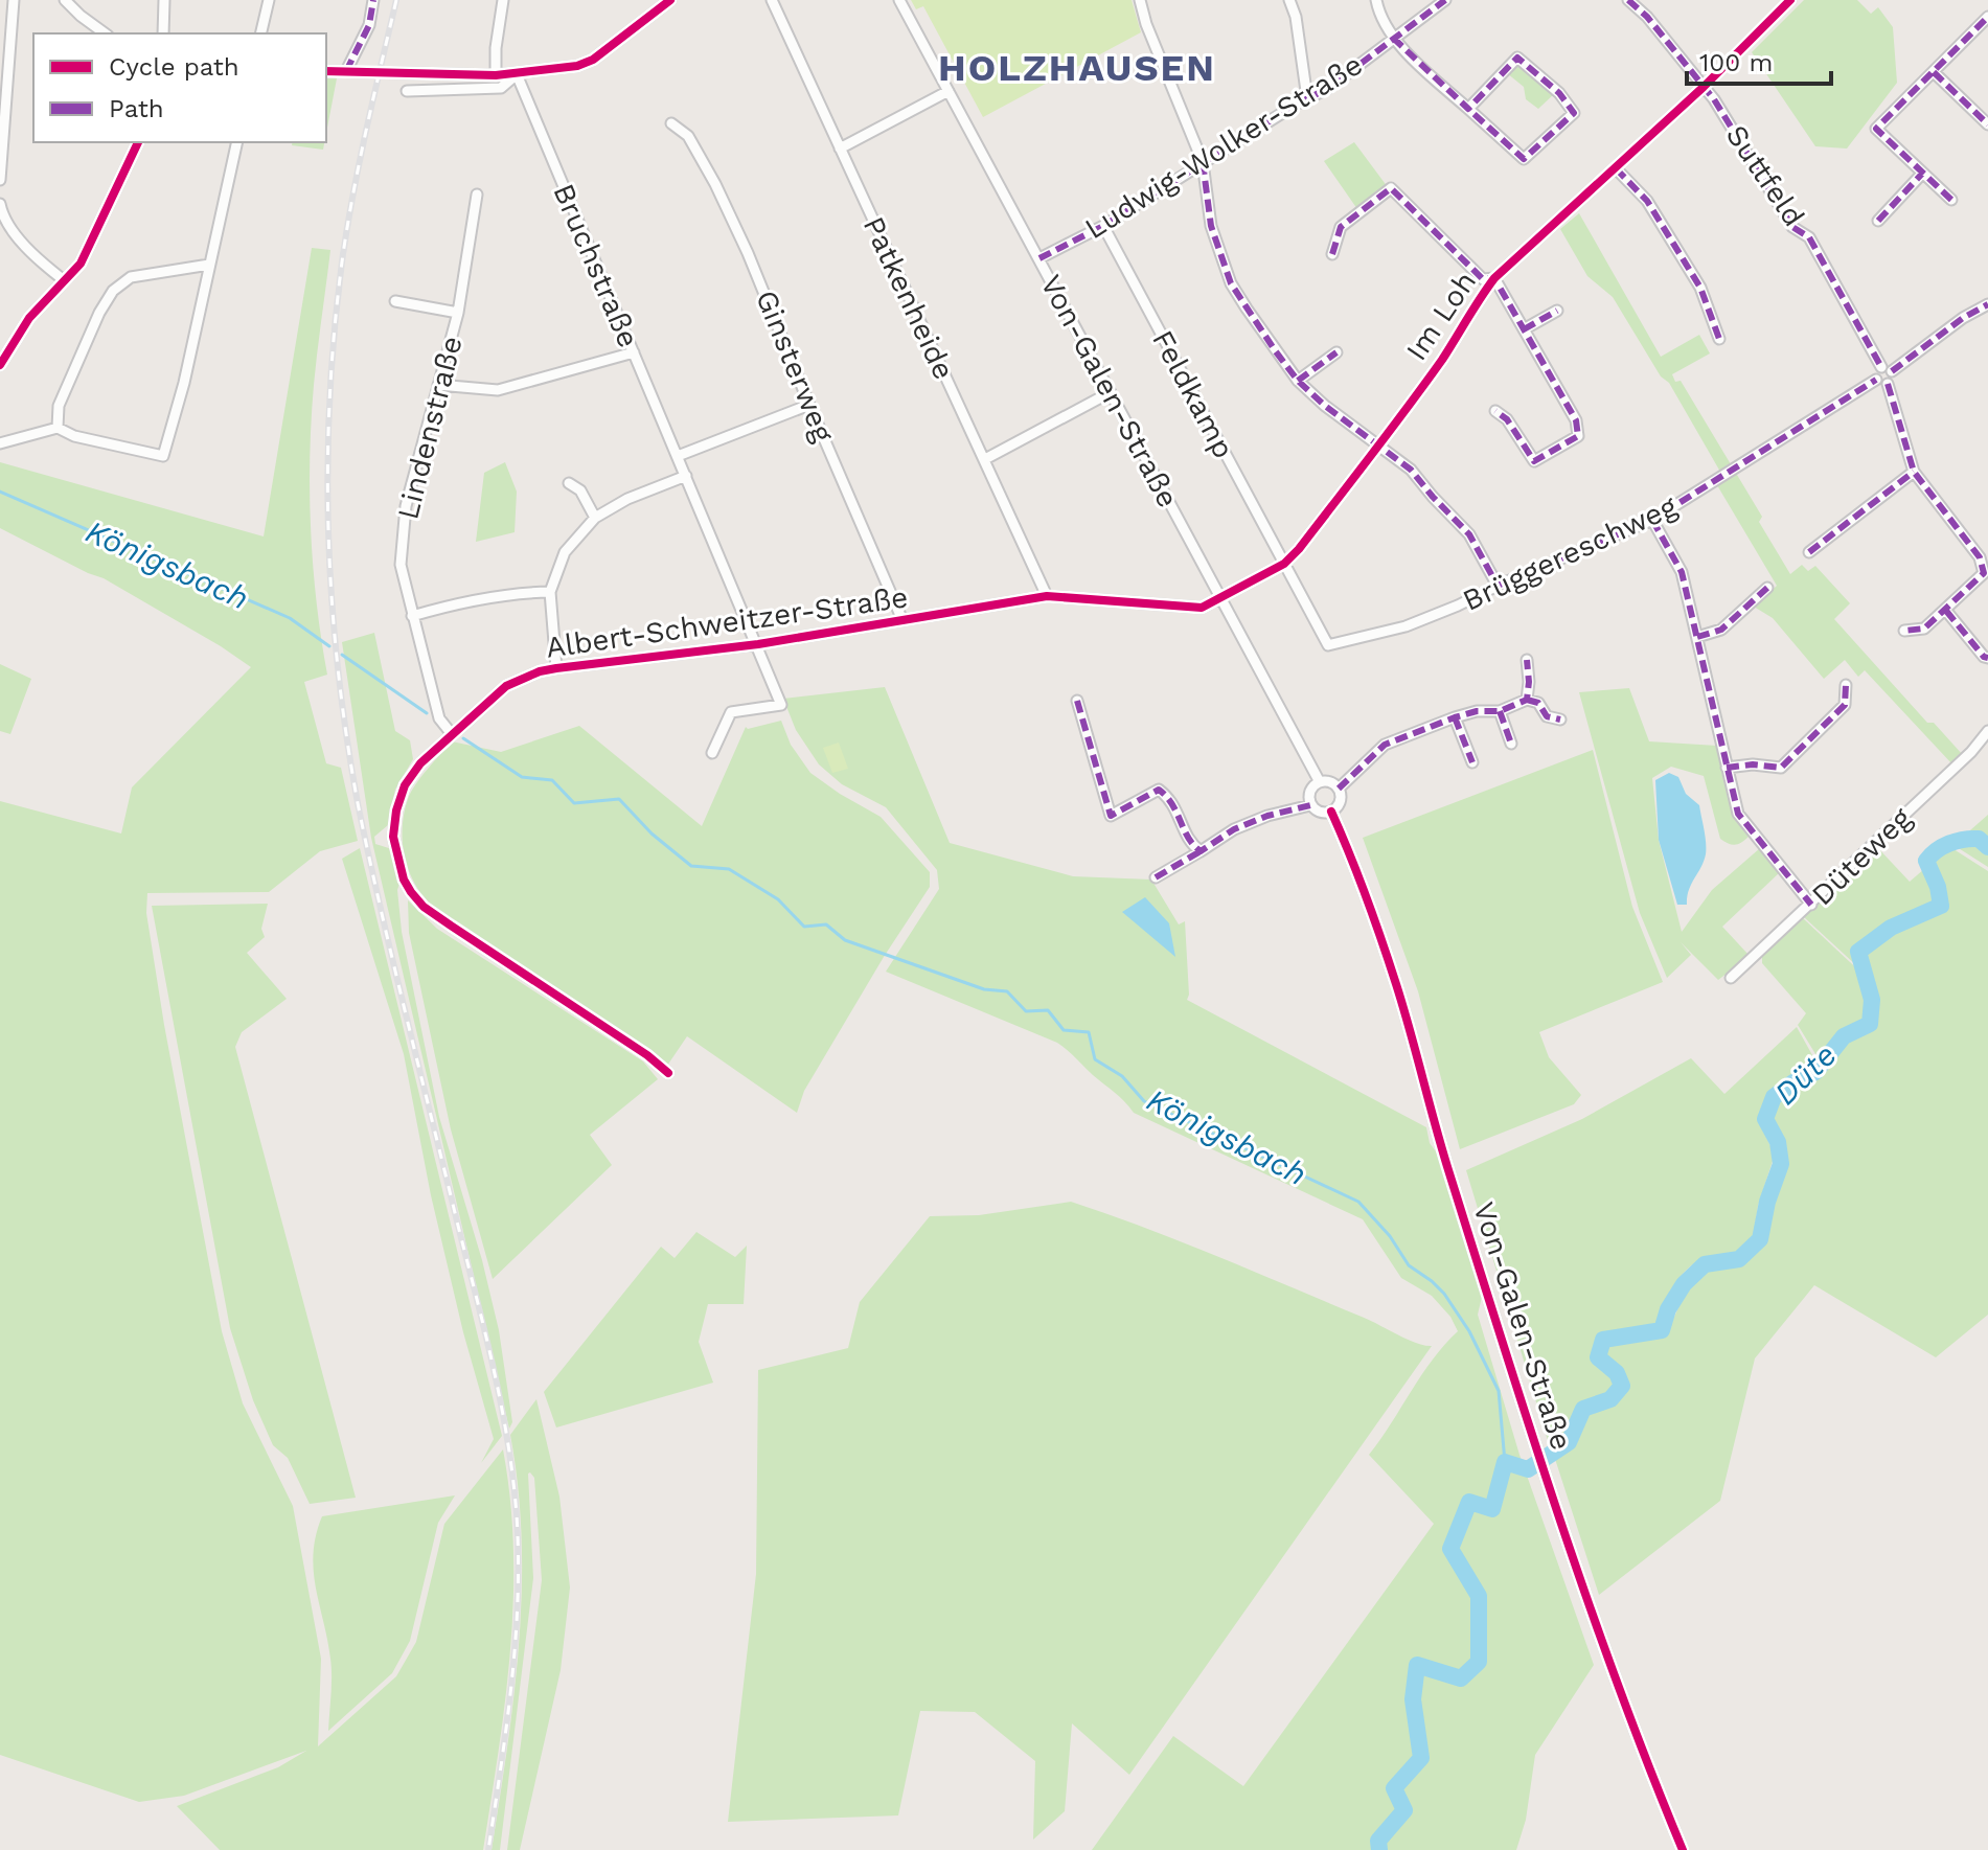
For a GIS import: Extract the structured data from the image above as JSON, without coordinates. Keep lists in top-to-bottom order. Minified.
{"streets":{"street":["Ludwig-Wolker-Straße","Suttfeld","Bruchstraße","Patkenheide","Im Loh","Ginsterweg","Von-Galen-Straße","Feldkamp","Lindenstraße","Brüggereschweg","Albert-Schweitzer-Straße","Düteweg"]},"crossings":[["Ludwig-Wolker-Straße","Von-Galen-Straße"],["Ludwig-Wolker-Straße","Feldkamp"],["Suttfeld","Im Loh"],["Suttfeld","Brüggereschweg"],["Bruchstraße","Albert-Schweitzer-Straße"],["Patkenheide","Albert-Schweitzer-Straße"],["Im Loh","Von-Galen-Straße"],["Im Loh","Feldkamp"],["Im Loh","Brüggereschweg"],["Im Loh","Albert-Schweitzer-Straße"],["Ginsterweg","Albert-Schweitzer-Straße"],["Von-Galen-Straße","Albert-Schweitzer-Straße"],["Feldkamp","Brüggereschweg"],["Lindenstraße","Albert-Schweitzer-Straße"]],"districts":["HOLZHAUSEN"],"water":["Königsbach","Düte"],"legend":["Cycle path","Path"],"scale_bar":"100 m"}
